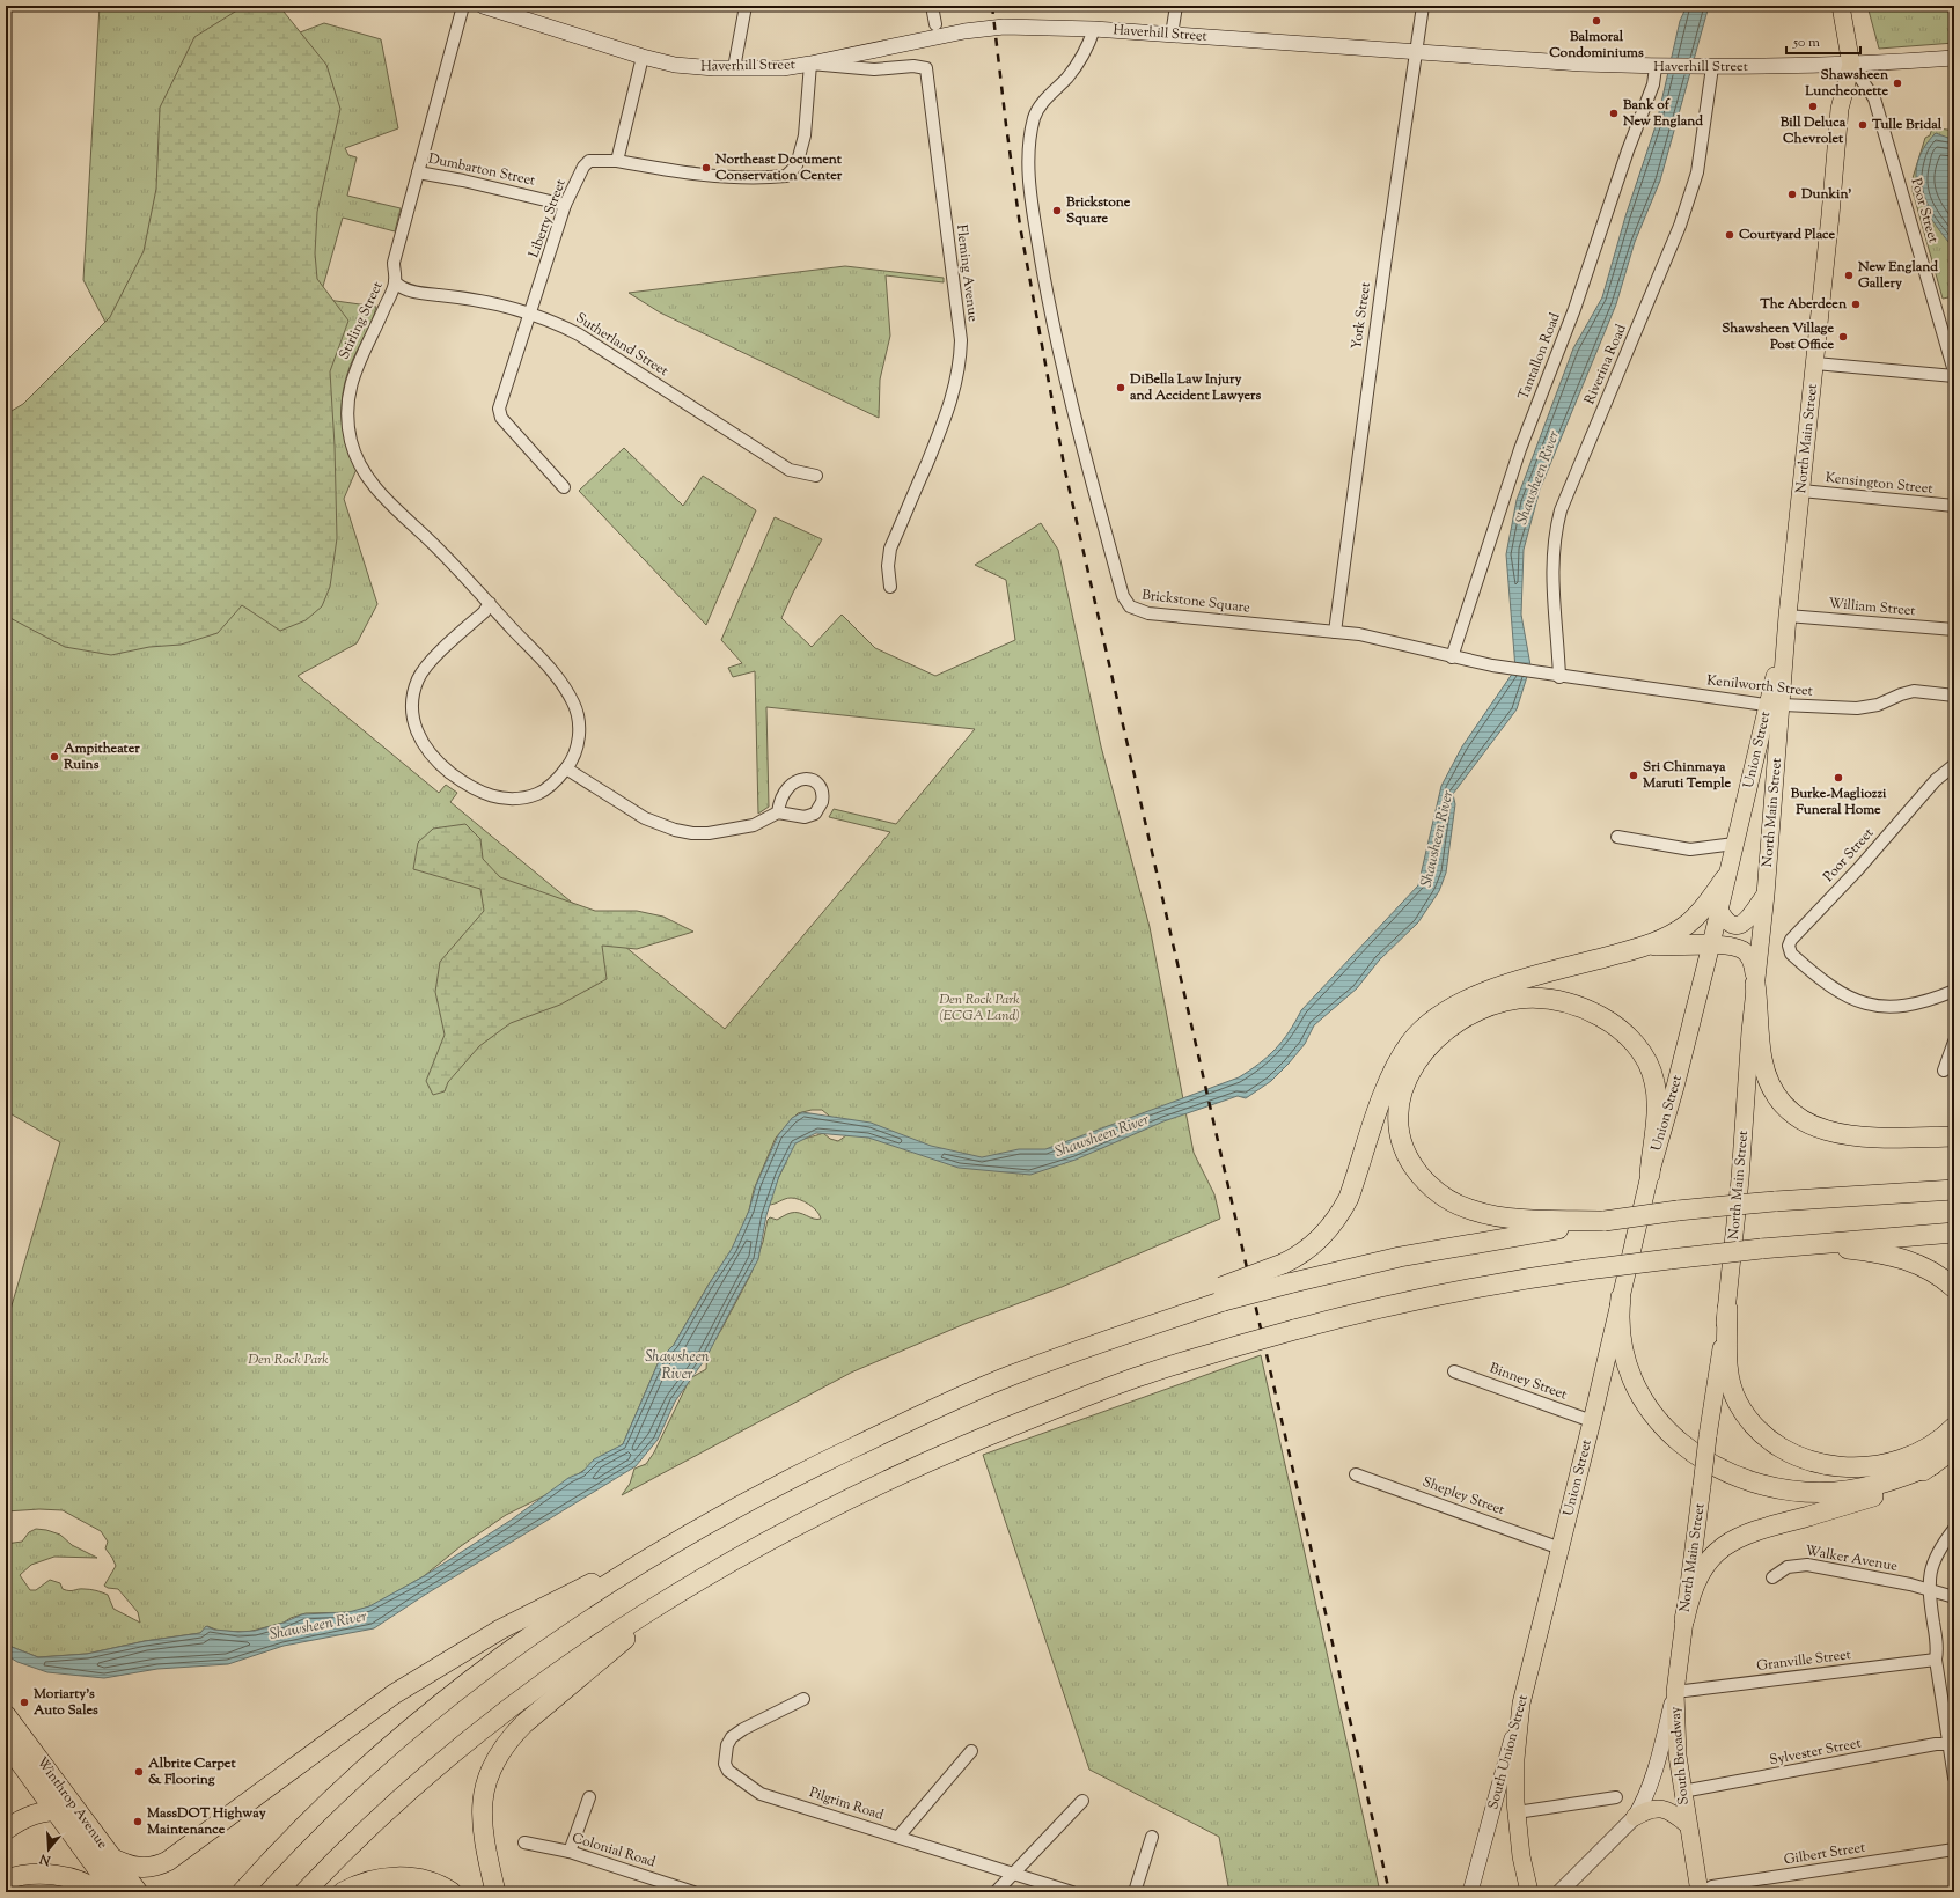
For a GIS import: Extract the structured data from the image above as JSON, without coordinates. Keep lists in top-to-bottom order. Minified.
{"streets":{"highway":["Winthrop Avenue"],"main road":["Haverhill Street","North Main Street","Union Street","South Union Street","South Broadway"],"street":["Dumbarton Street","Poor Street","Liberty Street","Fleming Avenue","York Street","Stirling Street","Sutherland Street","Tantallon Road","Riverina Road","Kensington Street","Brickstone Square","William Street","Kenilworth Street","Binney Street","Shepley Street","Walker Avenue","Granville Street","Sylvester Street","Pilgrim Road","Colonial Road","Gilbert Street"]},"crossings":[["Haverhill Street","Poor Street"],["Haverhill Street","Fleming Avenue"],["Haverhill Street","York Street"],["Haverhill Street","Tantallon Road"],["Haverhill Street","Riverina Road"],["Haverhill Street","North Main Street"],["Haverhill Street","Brickstone Square"],["Dumbarton Street","Liberty Street"],["Dumbarton Street","Stirling Street"],["Poor Street","North Main Street"],["Liberty Street","Sutherland Street"],["York Street","Brickstone Square"],["Stirling Street","Sutherland Street"],["Tantallon Road","Brickstone Square"],["Riverina Road","Brickstone Square"],["Riverina Road","Kenilworth Street"],["North Main Street","Kensington Street"],["North Main Street","William Street"],["North Main Street","Kenilworth Street"],["North Main Street","Union Street"],["North Main Street","South Broadway"],["Brickstone Square","Kenilworth Street"],["William Street","Union Street"],["Kenilworth Street","Union Street"],["Union Street","Binney Street"],["Union Street","Shepley Street"],["Union Street","South Union Street"],["Granville Street","South Broadway"],["Sylvester Street","South Broadway"],["South Broadway","Gilbert Street"]],"water":["Shawsheen River"],"parks":["Den Rock Park (ECGA Land)","Den Rock Park"],"places":["Balmoral Condominiums","Shawsheen Luncheonette","Bill Deluca Chevrolet","Bank of New England","Tulle Bridal","Northeast Document Conservation Center","Dunkin'","Brickstone Square","Courtyard Place","New England Gallery","The Aberdeen","Shawsheen Village Post Office","DiBella Law Injury and Accident Lawyers","Ampitheater Ruins","Sri Chinmaya Maruti Temple","Burke-Magliozzi Funeral Home","Moriarty's Auto Sales","Albrite Carpet & Flooring","MassDOT Highway Maintenance"],"scale_bar":"50 m","north":"bottom"}
